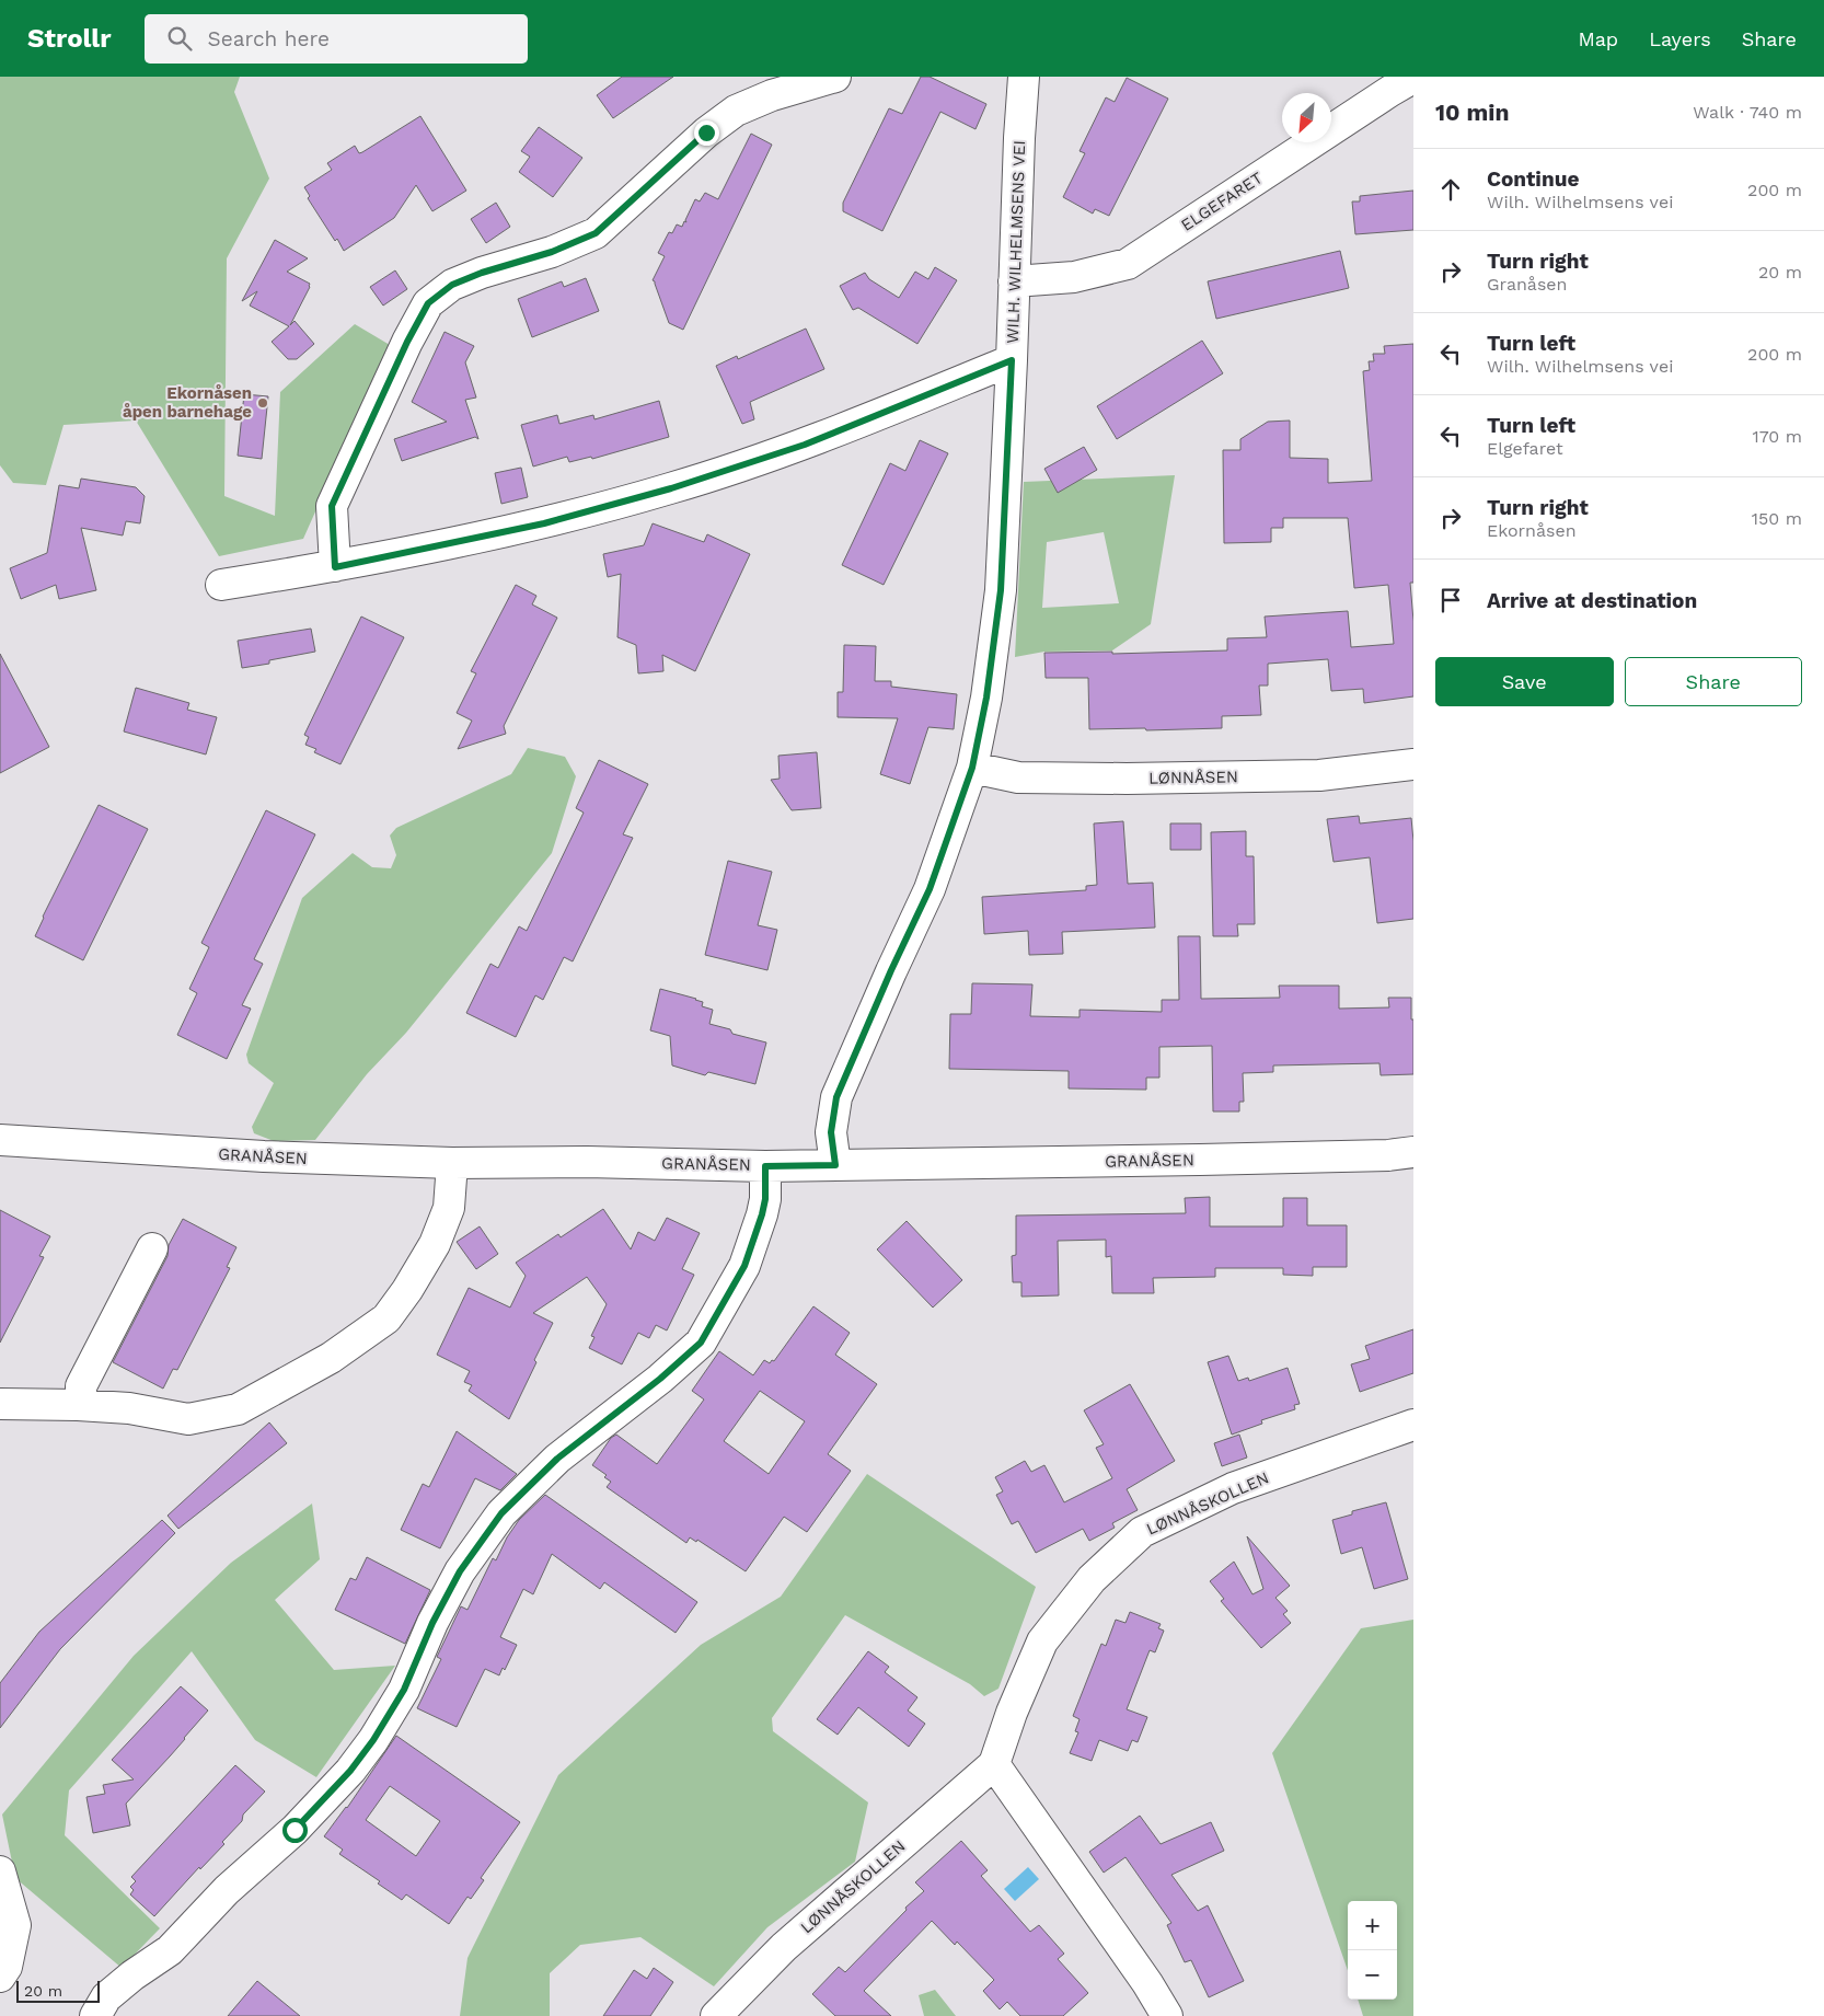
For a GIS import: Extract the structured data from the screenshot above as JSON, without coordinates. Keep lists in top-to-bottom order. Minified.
{"streets":{"street":["ELGEFARET","WILH. WILHELMSENS VEI","LØNNÅSEN","GRANÅSEN","LØNNÅSKOLLEN"]},"crossings":[["ELGEFARET","WILH. WILHELMSENS VEI"],["WILH. WILHELMSENS VEI","LØNNÅSEN"],["WILH. WILHELMSENS VEI","GRANÅSEN"]],"places":["Ekornåsen åpen barnehage"],"scale_bar":"20 m","north":"bottom left","page":{"header":"Strollr","search":"Search here","nav":["Map","Layers","Share"],"heading":["10 min","Walk · 740 m"],"list":[["Continue","Wilh. Wilhelmsens vei","200 m"],["Turn right","Granåsen","20 m"],["Turn left","Wilh. Wilhelmsens vei","200 m"],["Turn left","Elgefaret","170 m"],["Turn right","Ekornåsen","150 m"],"Arrive at destination"],"buttons":["Save","Share"],"map_buttons":["+","−"],"scale":"20 m"}}
